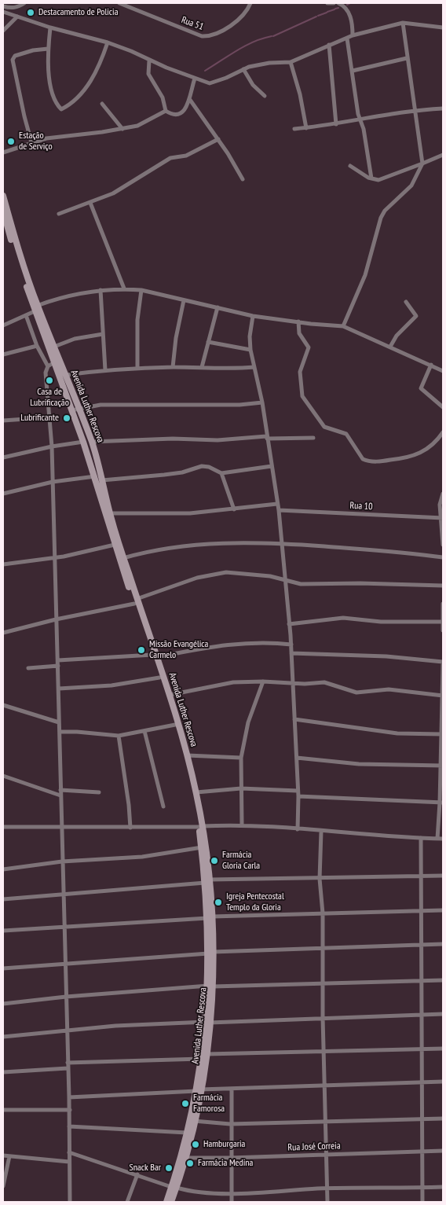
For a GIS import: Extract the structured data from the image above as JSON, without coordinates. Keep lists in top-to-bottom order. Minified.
{"streets":{"main road":["Avenida Luther Rescova"],"street":["Rua 51","Rua 10","Rua José Correia"]},"crossings":[["Avenida Luther Rescova","Rua José Correia"]],"places":["Destacamento de Policia","Estação de Serviço","Casa de Lubrificação","Lubrificante","Missão Evangélica Carmelo","Farmácia Gloria Carla","Igreja Pentecostal Templo da Gloria","Farmácia Famorosa","Hamburgaria","Farmácia Medina","Snack Bar"]}
